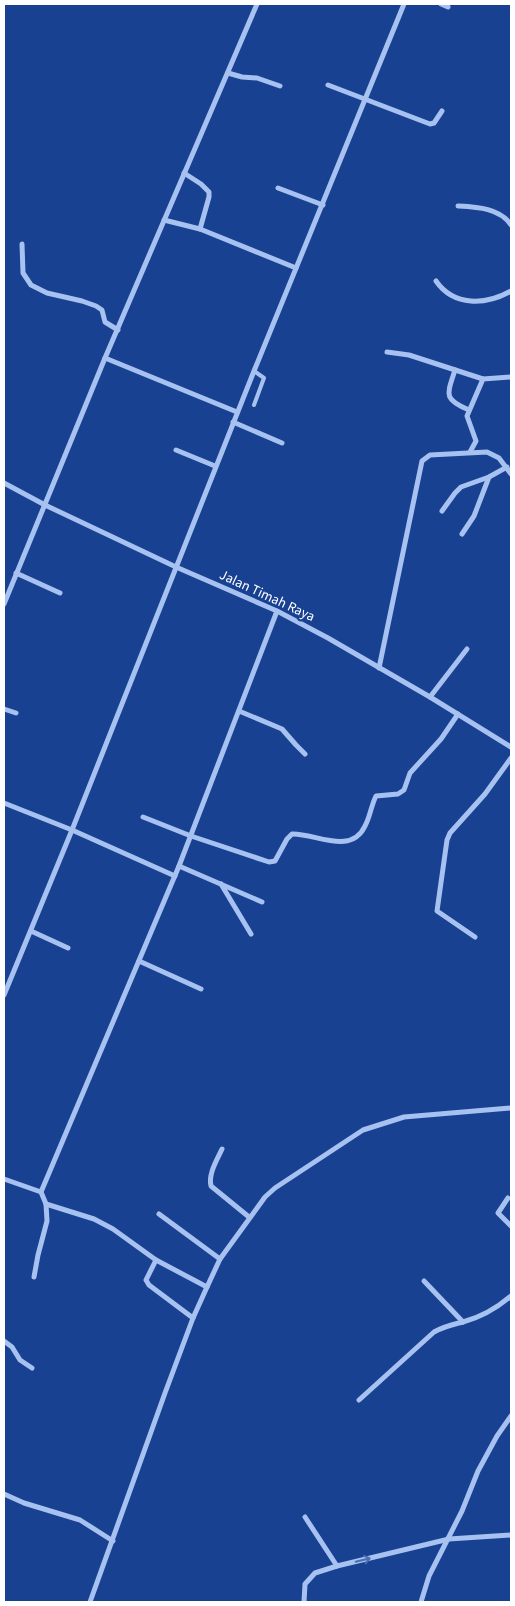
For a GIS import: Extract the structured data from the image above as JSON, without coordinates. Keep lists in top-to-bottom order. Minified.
{"streets":{"street":["Jalan Timah Raya"]}}
